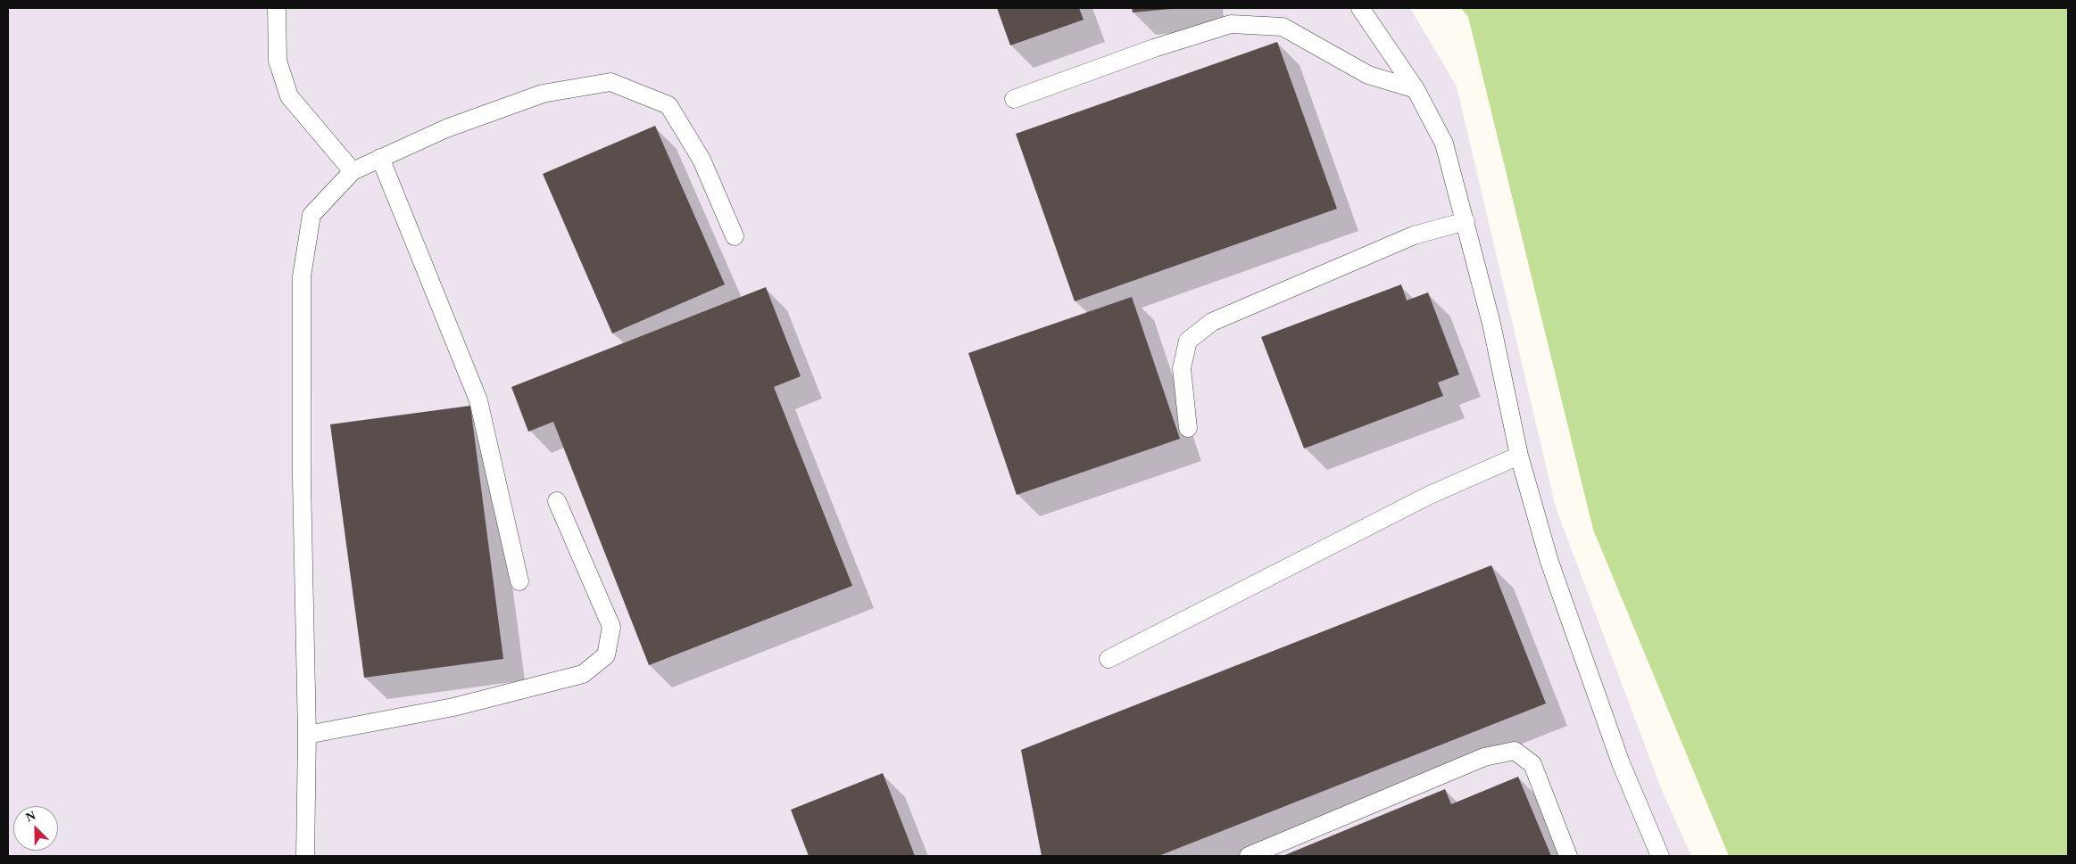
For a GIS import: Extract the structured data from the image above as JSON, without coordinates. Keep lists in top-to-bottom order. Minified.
{"north":"top left"}
